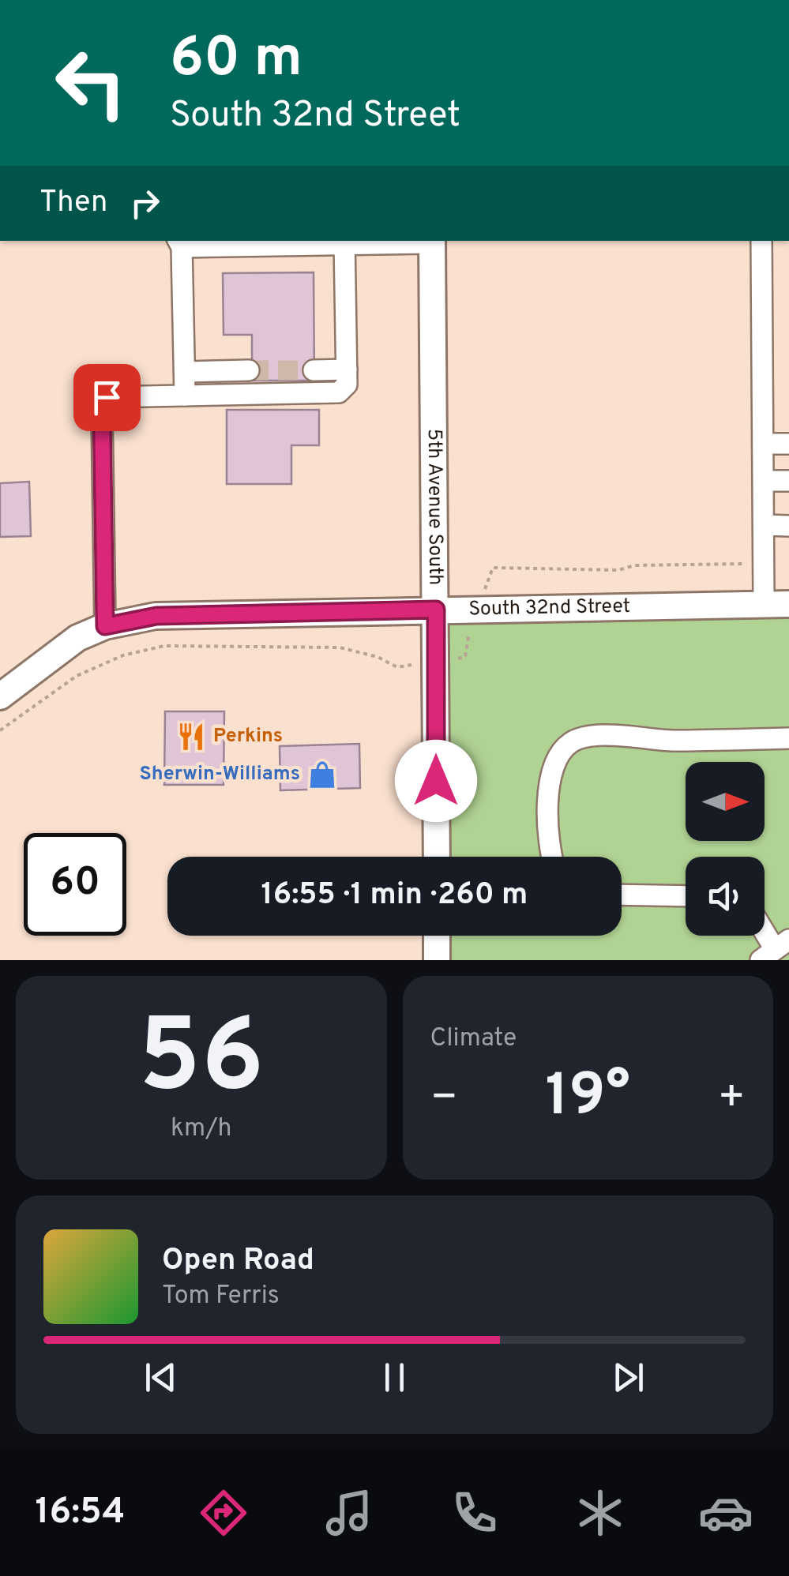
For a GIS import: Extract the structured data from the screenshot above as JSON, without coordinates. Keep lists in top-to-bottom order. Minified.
{"streets":{"main road":["5th Avenue South","South 32nd Street"]},"crossings":[["5th Avenue South","South 32nd Street"]],"places":{"restaurant":["Perkins"],"shop":["Sherwin-Williams"]},"north":"right","page":{"turn":["60 m","South 32nd Street"],"then":"Then","limit":"60","trip":"16:55 · 1 min · 260 m","tile":[["56","km/h"],"Climate"],"heat":["−","19°","+"],"song":["Open Road","Tom Ferris"],"tabs":"16:54"}}
